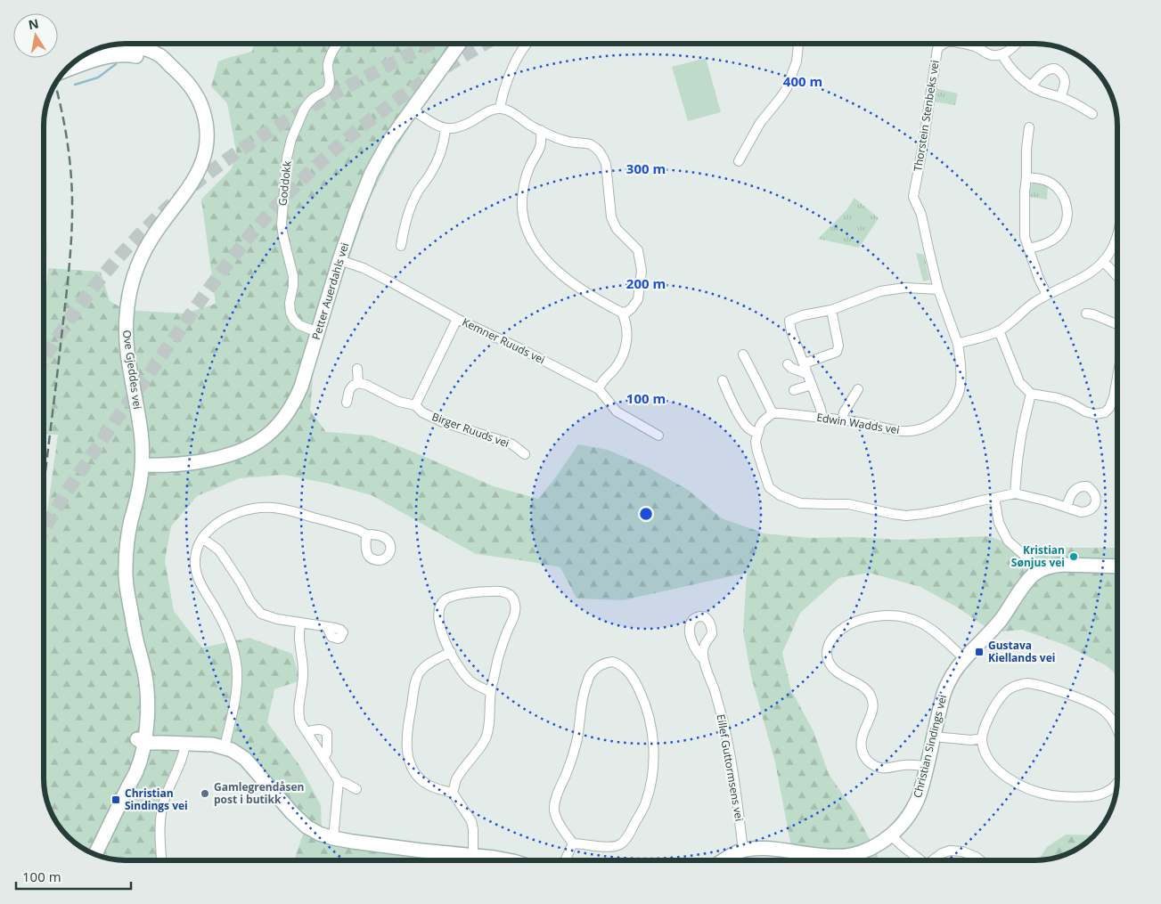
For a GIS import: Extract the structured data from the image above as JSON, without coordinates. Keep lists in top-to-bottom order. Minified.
{"streets":{"street":["Thorstein Stenbeks vei","Goddokk","Petter Auerdahls vei","Kemner Ruuds vei","Ove Gjeddes vei","Edwin Wadds vei","Birger Ruuds vei","Christian Sindings vei","Eillef Guttormsens vei"]},"crossings":[["Thorstein Stenbeks vei","Edwin Wadds vei"],["Goddokk","Petter Auerdahls vei"],["Petter Auerdahls vei","Kemner Ruuds vei"],["Petter Auerdahls vei","Ove Gjeddes vei"],["Christian Sindings vei","Eillef Guttormsens vei"]],"places":{"other":["Kristian Sønjus vei","Gamlegrendåsen post i butikk"],"transit":["Gustava Kiellands vei","Christian Sindings vei"]},"scale_bar":"100 m","north":"top","rings":["400 m","300 m","200 m","100 m"]}
